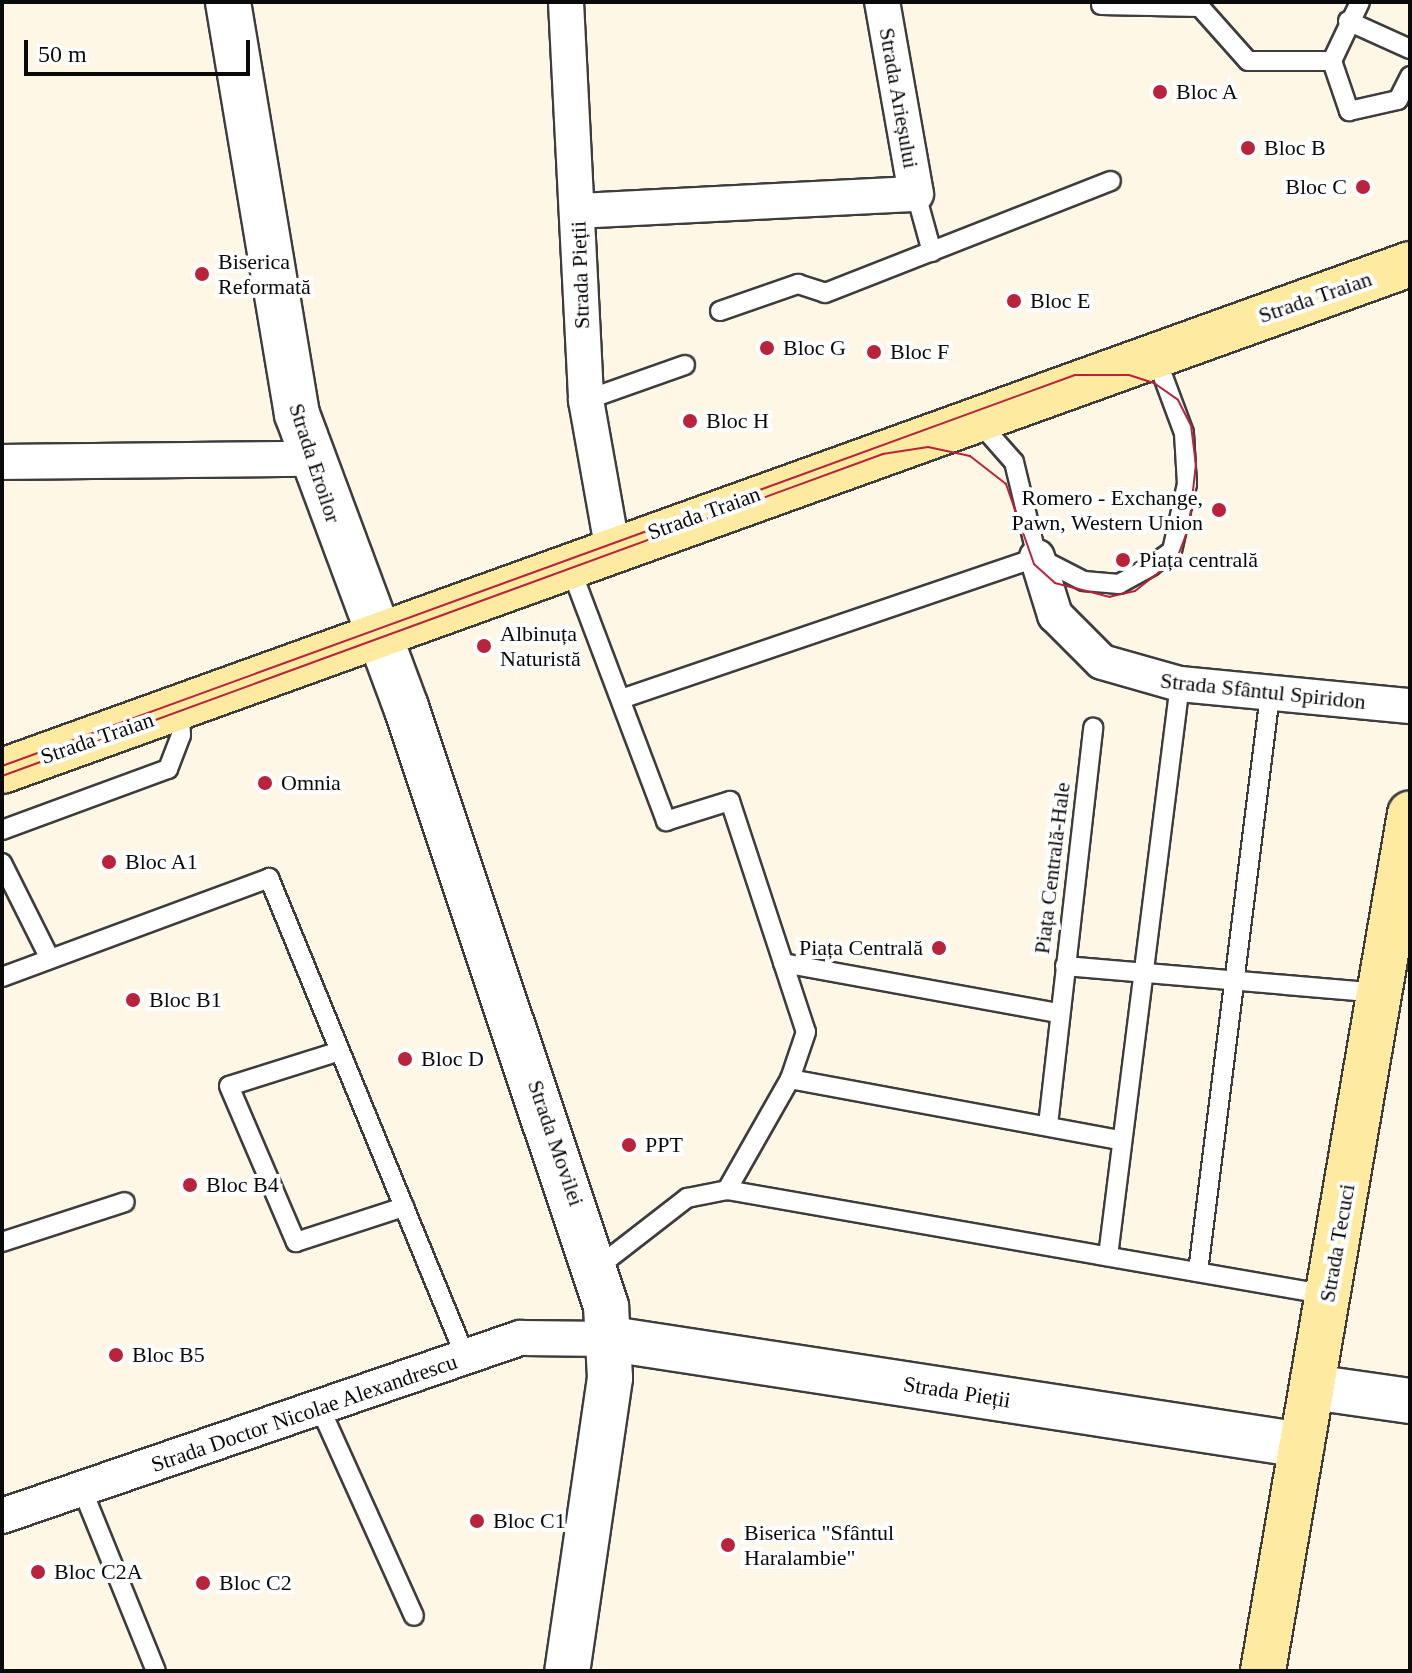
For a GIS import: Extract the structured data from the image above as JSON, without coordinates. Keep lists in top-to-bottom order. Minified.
{"streets":{"main road":["Strada Traian","Strada Tecuci"],"street":["Strada Arieșului","Strada Pieții","Strada Eroilor","Strada Sfântul Spiridon","Strada Movilei","Strada Doctor Nicolae Alexandrescu"],"lane":["Piața Centrală-Hale"]},"crossings":[["Strada Pieții","Strada Traian"],["Strada Pieții","Strada Movilei"],["Strada Pieții","Strada Tecuci"],["Strada Pieții","Strada Doctor Nicolae Alexandrescu"],["Strada Traian","Strada Eroilor"],["Strada Traian","Strada Movilei"],["Strada Eroilor","Strada Movilei"],["Strada Movilei","Strada Doctor Nicolae Alexandrescu"]],"places":["Bloc A","Bloc B","Bloc C","Biserica Reformată","Bloc E","Bloc G","Bloc F","Bloc H","Romero - Exchange, Pawn, Western Union","Piața centrală","Albinuța Naturistă","Omnia","Bloc A1","Piața Centrală","Bloc B1","Bloc D","PPT","Bloc B4","Bloc B5","Bloc C1","Biserica \"Sfântul Haralambie\"","Bloc C2A","Bloc C2"],"scale_bar":"50 m"}
